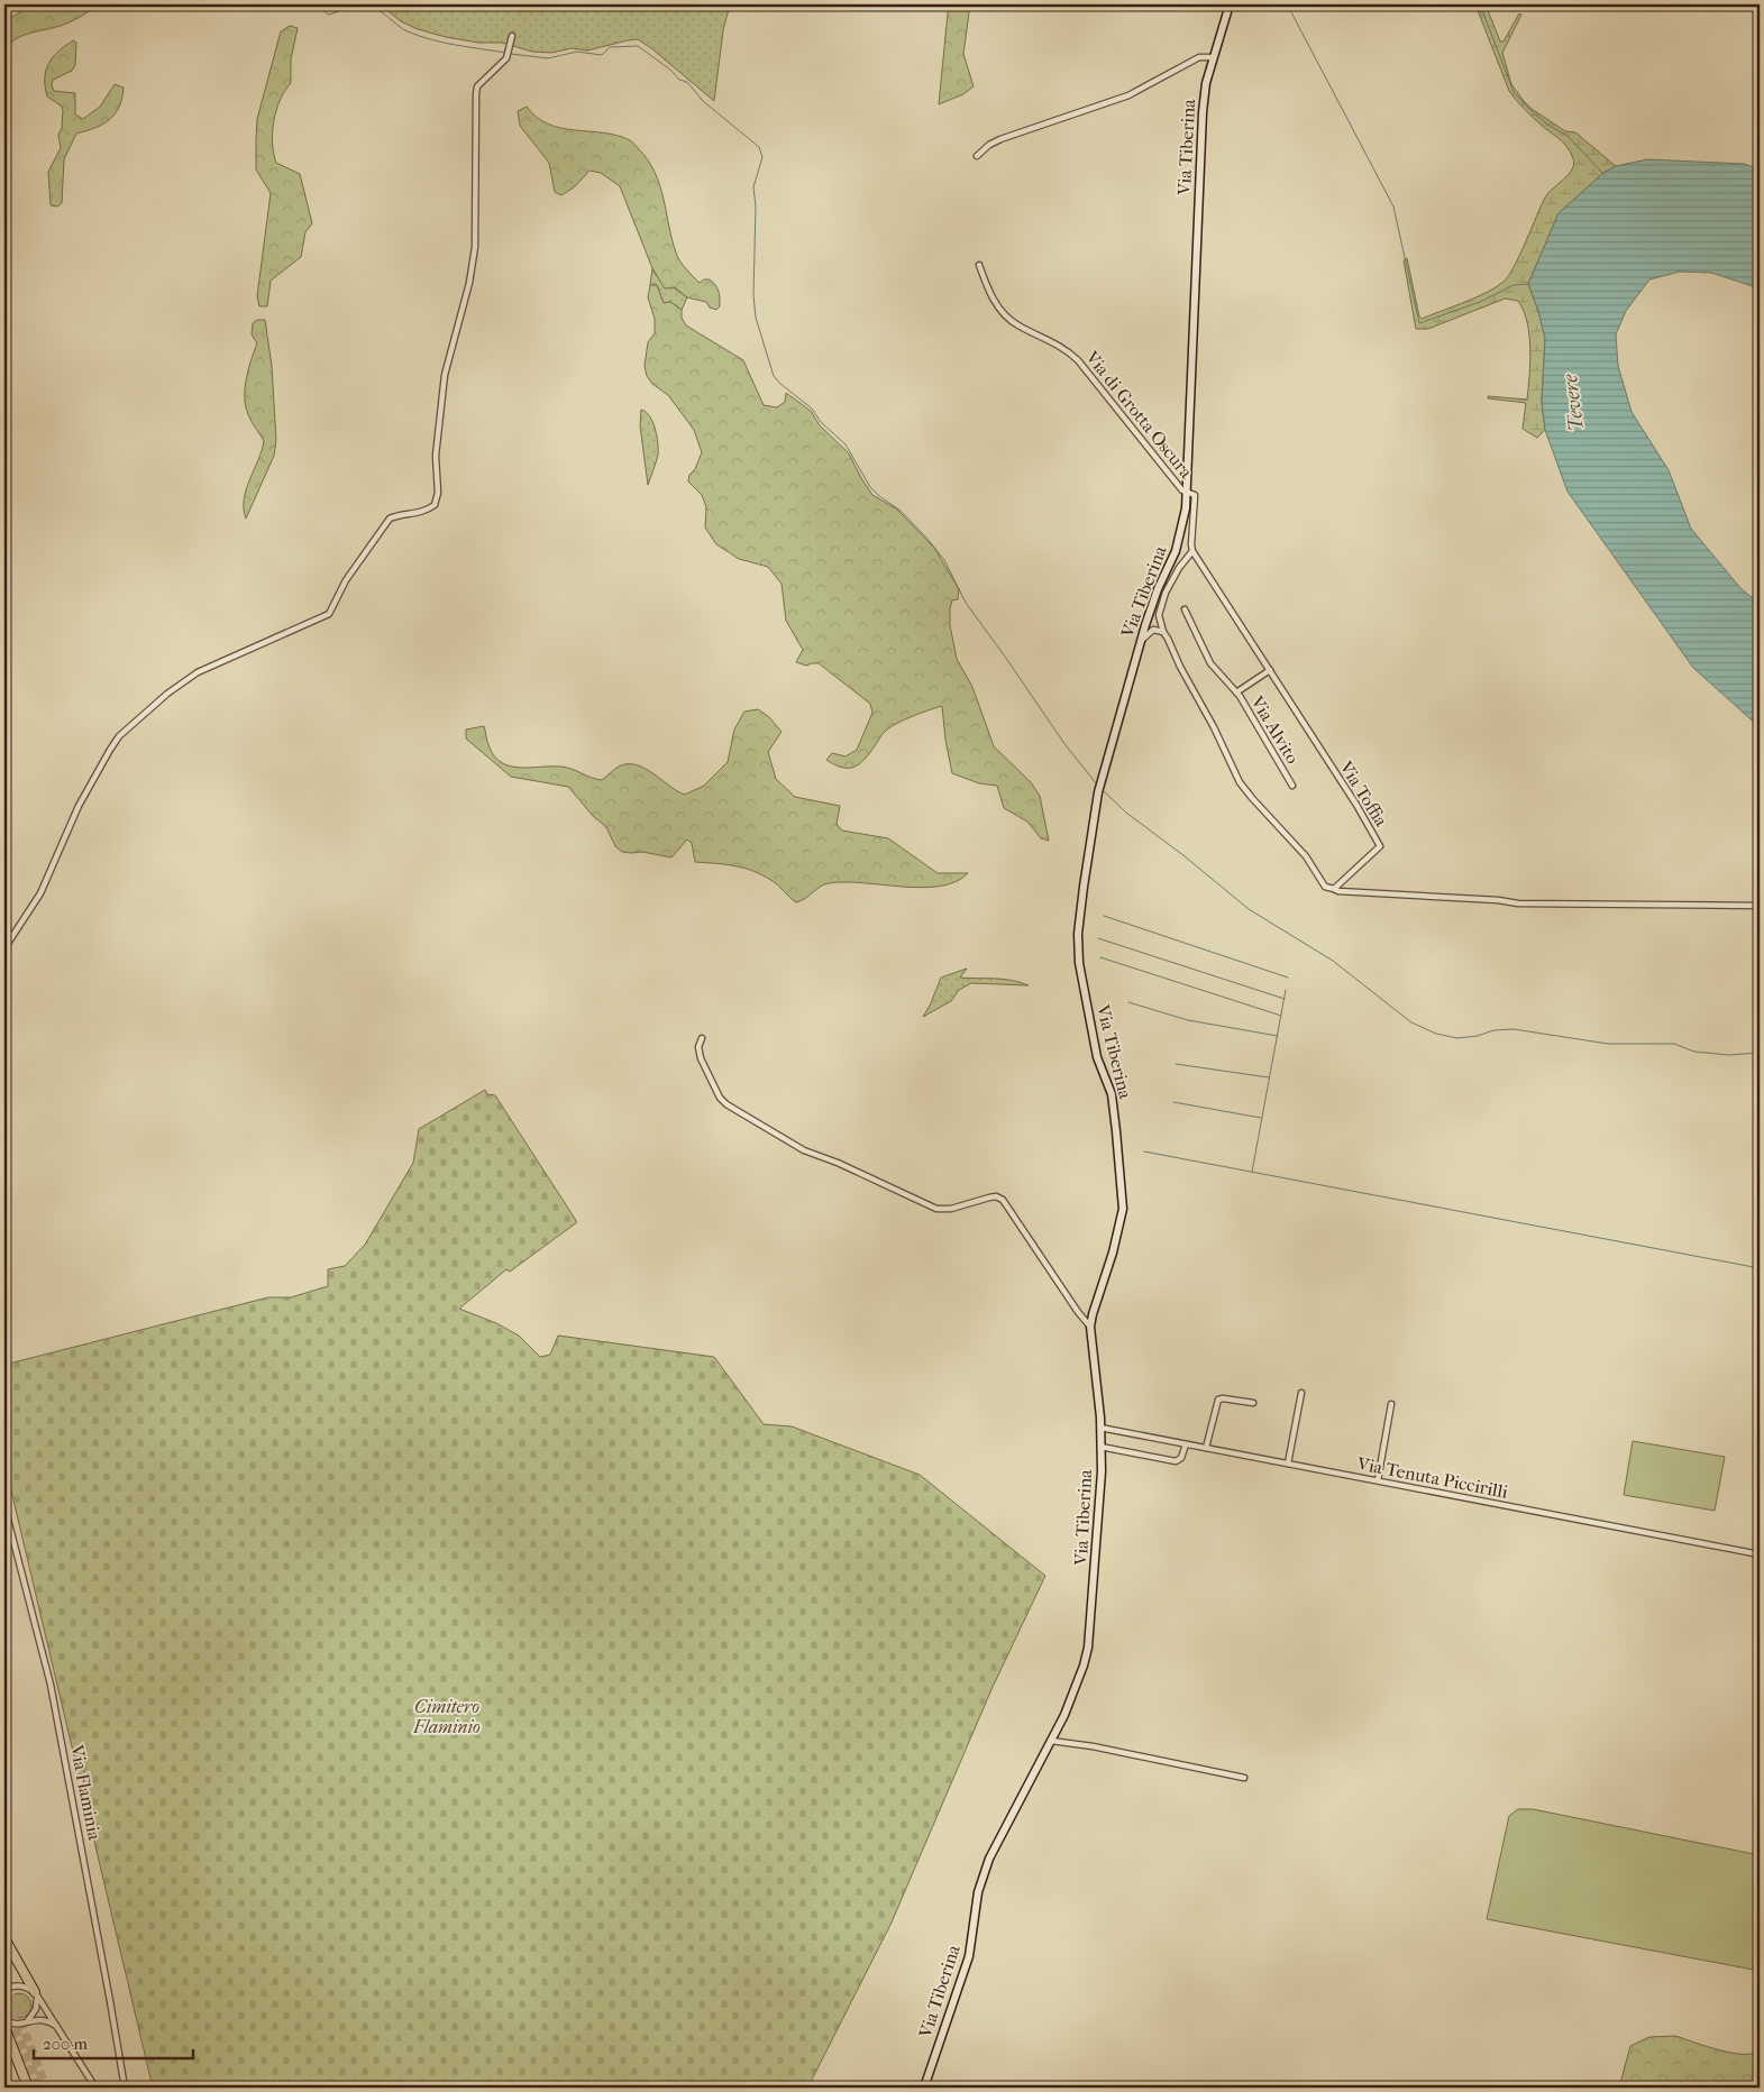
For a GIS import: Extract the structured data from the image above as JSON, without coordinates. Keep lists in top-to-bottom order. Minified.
{"streets":{"main road":["Via Tiberina"],"street":["Via di Grotta Oscura","Via Alvito","Via Toffia","Via Tenuta Piccirilli","Via Flaminia"]},"crossings":[["Via Tiberina","Via di Grotta Oscura"],["Via Tiberina","Via Tenuta Piccirilli"],["Via Alvito","Via Toffia"]],"water":["Tevere"],"parks":["Cimitero Flaminio"],"scale_bar":"200 m"}
